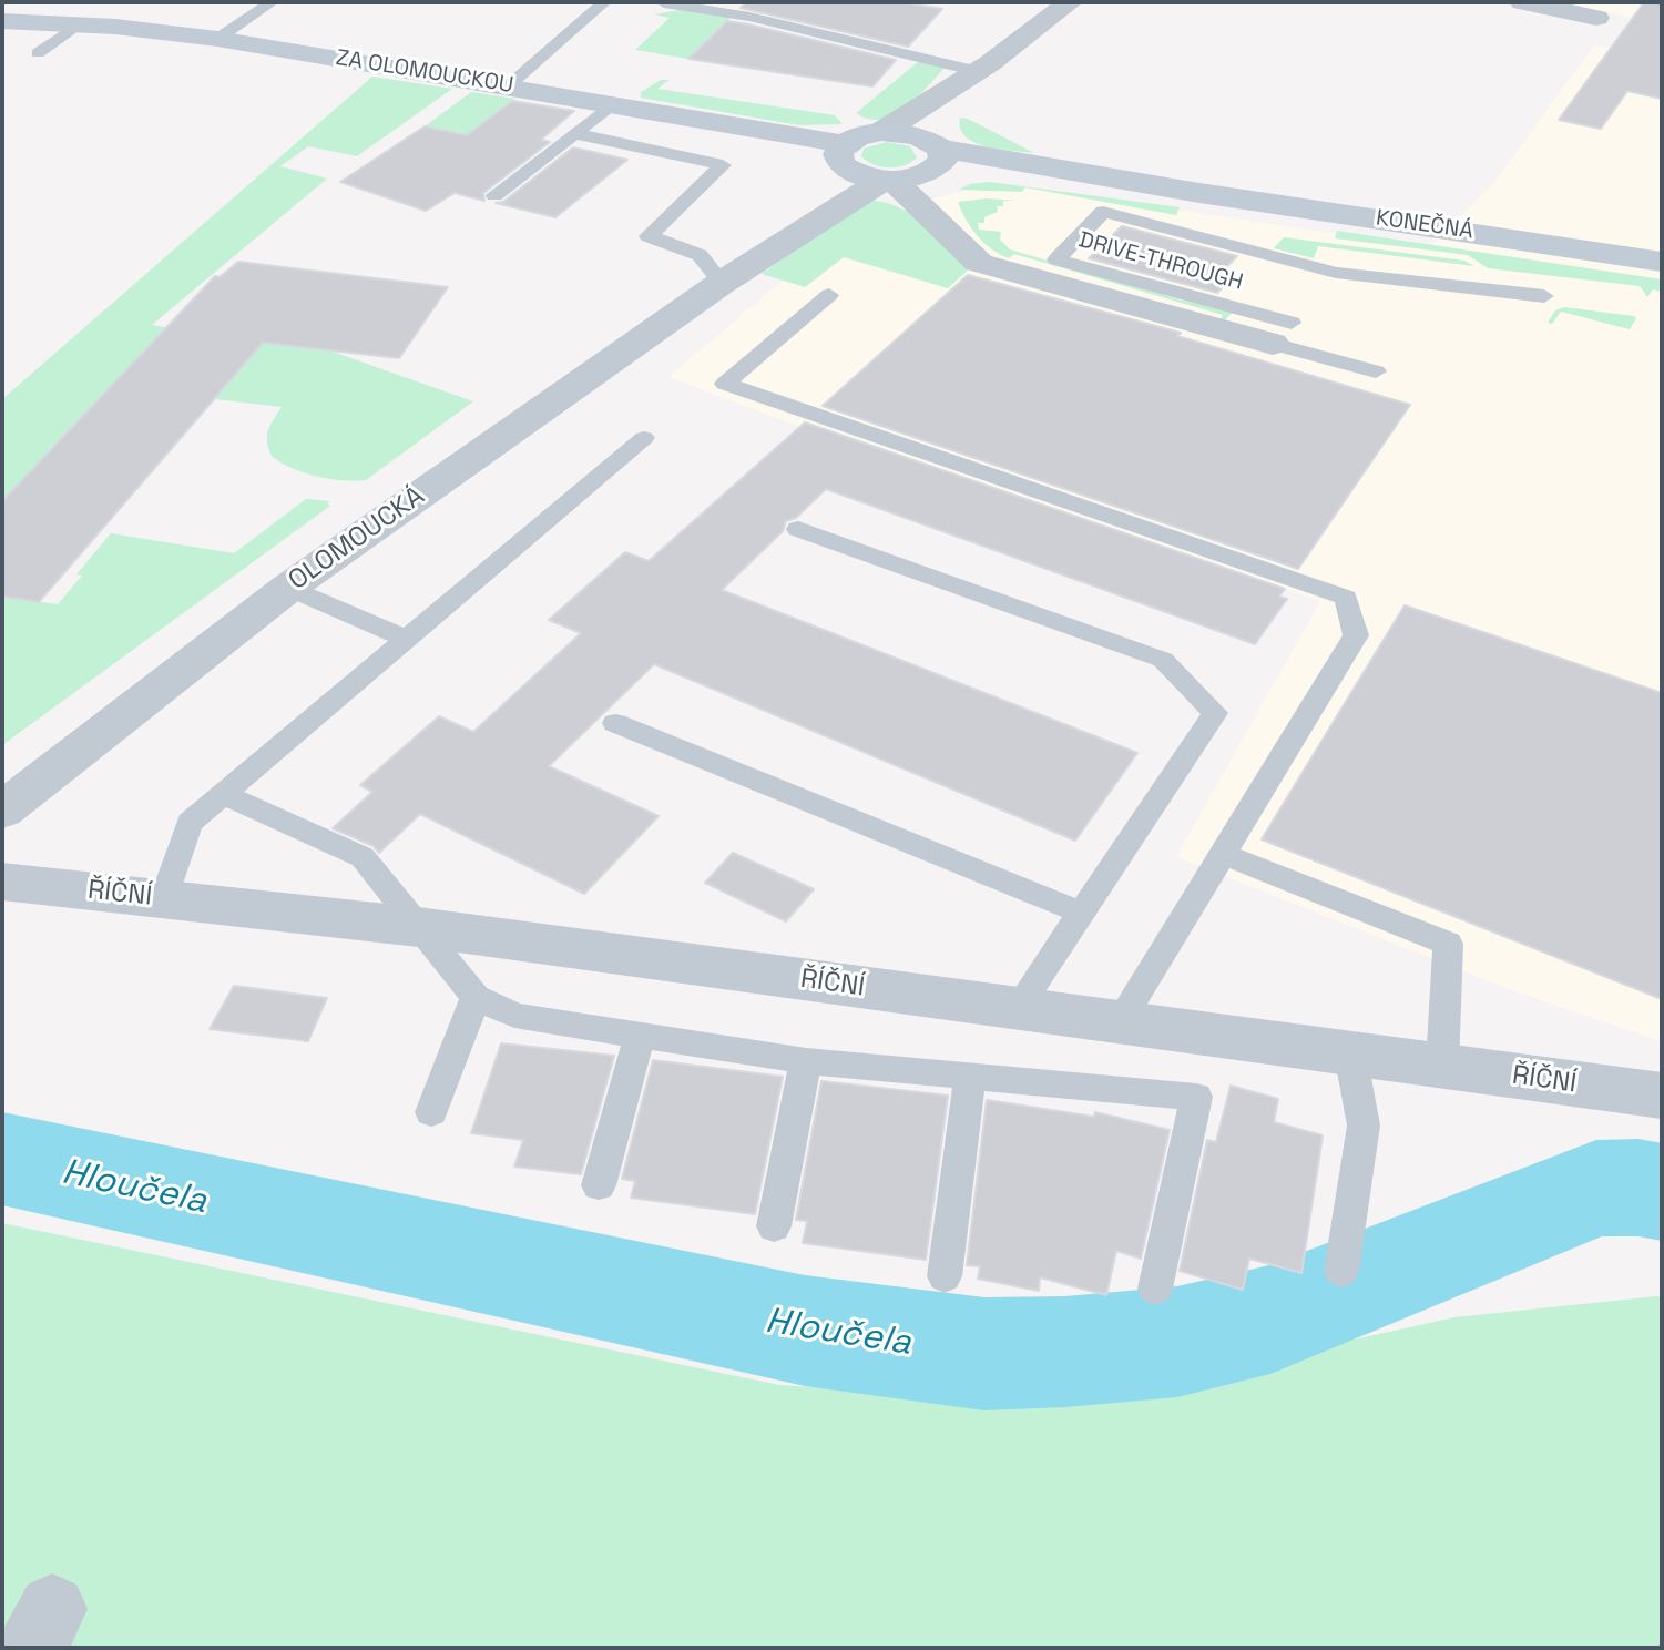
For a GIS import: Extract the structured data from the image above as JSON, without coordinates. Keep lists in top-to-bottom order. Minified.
{"streets":{"main road":["ZA OLOMOUCKOU","KONEČNÁ","OLOMOUCKÁ"],"street":["ŘÍČNÍ"],"lane":["DRIVE-THROUGH"]},"crossings":[["ZA OLOMOUCKOU","OLOMOUCKÁ"],["KONEČNÁ","OLOMOUCKÁ"]],"water":["Hloučela"]}
